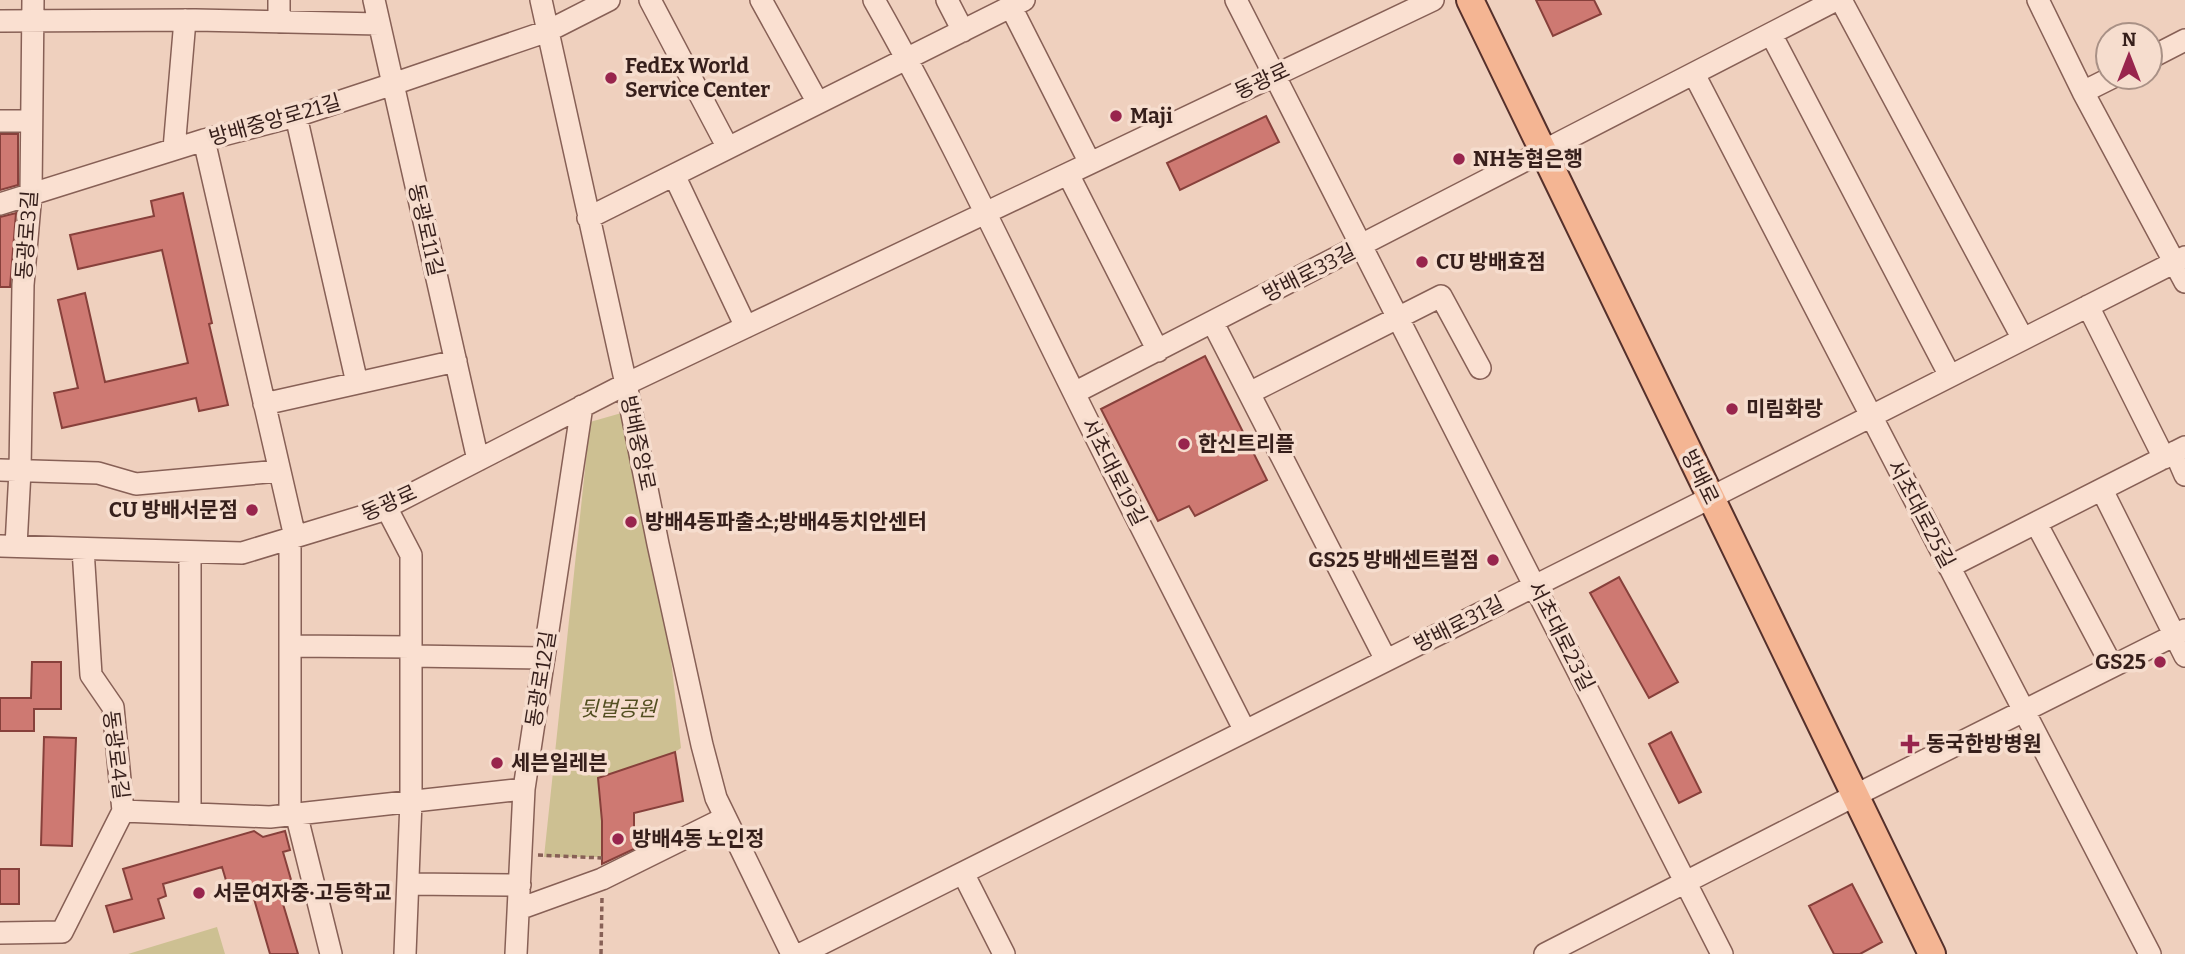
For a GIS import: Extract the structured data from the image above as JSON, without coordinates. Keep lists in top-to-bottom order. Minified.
{"streets":{"main road":["방배로"],"street":["동광로","방배중앙로21길","동광로11길","동광로3길","방배로33길","방배중앙로","서초대로19길","서초대로25길","방배로31길","서초대로23길","동광로12길","동광로4길"]},"crossings":[["동광로","동광로11길"],["동광로","동광로3길"],["동광로","방배중앙로"],["동광로","서초대로19길"],["동광로","서초대로23길"],["동광로","동광로12길"],["동광로","동광로4길"],["방배중앙로21길","동광로11길"],["방배중앙로21길","동광로3길"],["방배중앙로21길","방배중앙로"],["방배로33길","서초대로19길"],["방배로33길","방배로"],["방배로33길","서초대로25길"],["방배로33길","서초대로23길"],["서초대로19길","방배로31길"],["방배로","방배로31길"],["서초대로25길","방배로31길"],["방배로31길","서초대로23길"]],"parks":["뒷벌공원"],"places":{"other":["FedEx World Service Center","Maji","NH농협은행","CU 방배효점","미림화랑","한신트리플","CU 방배서문점","방배4동파출소;방배4동치안센터","GS25 방배센트럴점","GS25","세븐일레븐","방배4동 노인정","서문여자중·고등학교"],"health":["동국한방병원"]},"north":"top"}
